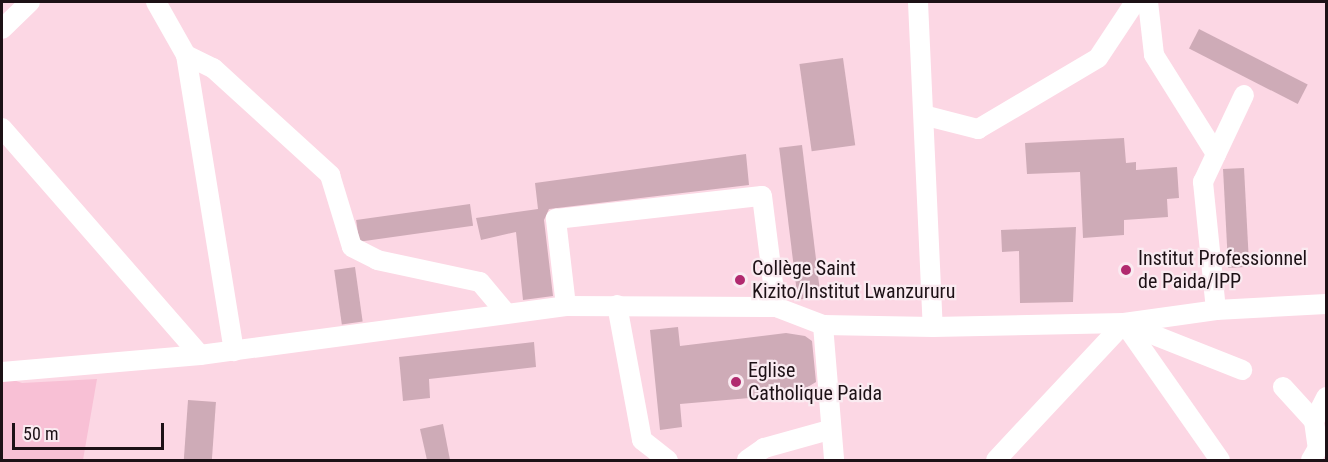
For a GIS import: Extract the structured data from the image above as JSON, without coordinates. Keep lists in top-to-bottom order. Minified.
{"places":["Institut Professionnel de Paida/IPP","Collège Saint Kizito/Institut Lwanzururu","Eglise Catholique Paida"],"scale_bar":"50 m"}
